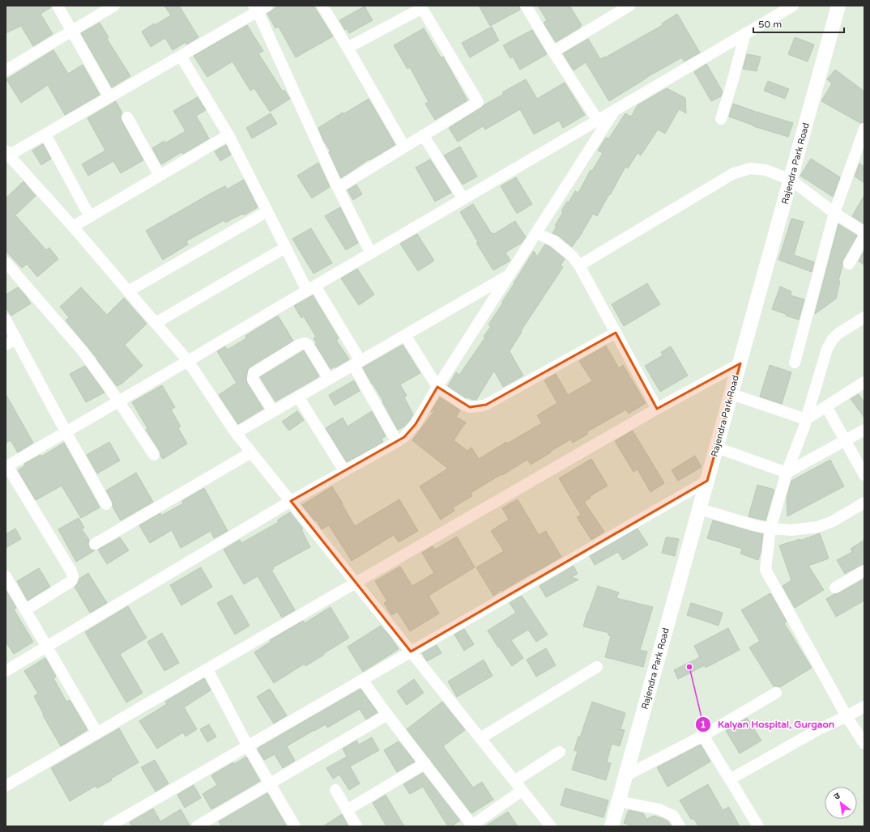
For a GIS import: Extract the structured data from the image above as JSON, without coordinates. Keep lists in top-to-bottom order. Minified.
{"streets":{"street":["Rajendra Park Road"]},"places":["Kalyan Hospital, Gurgaon"],"scale_bar":"50 m","north":"top left"}
